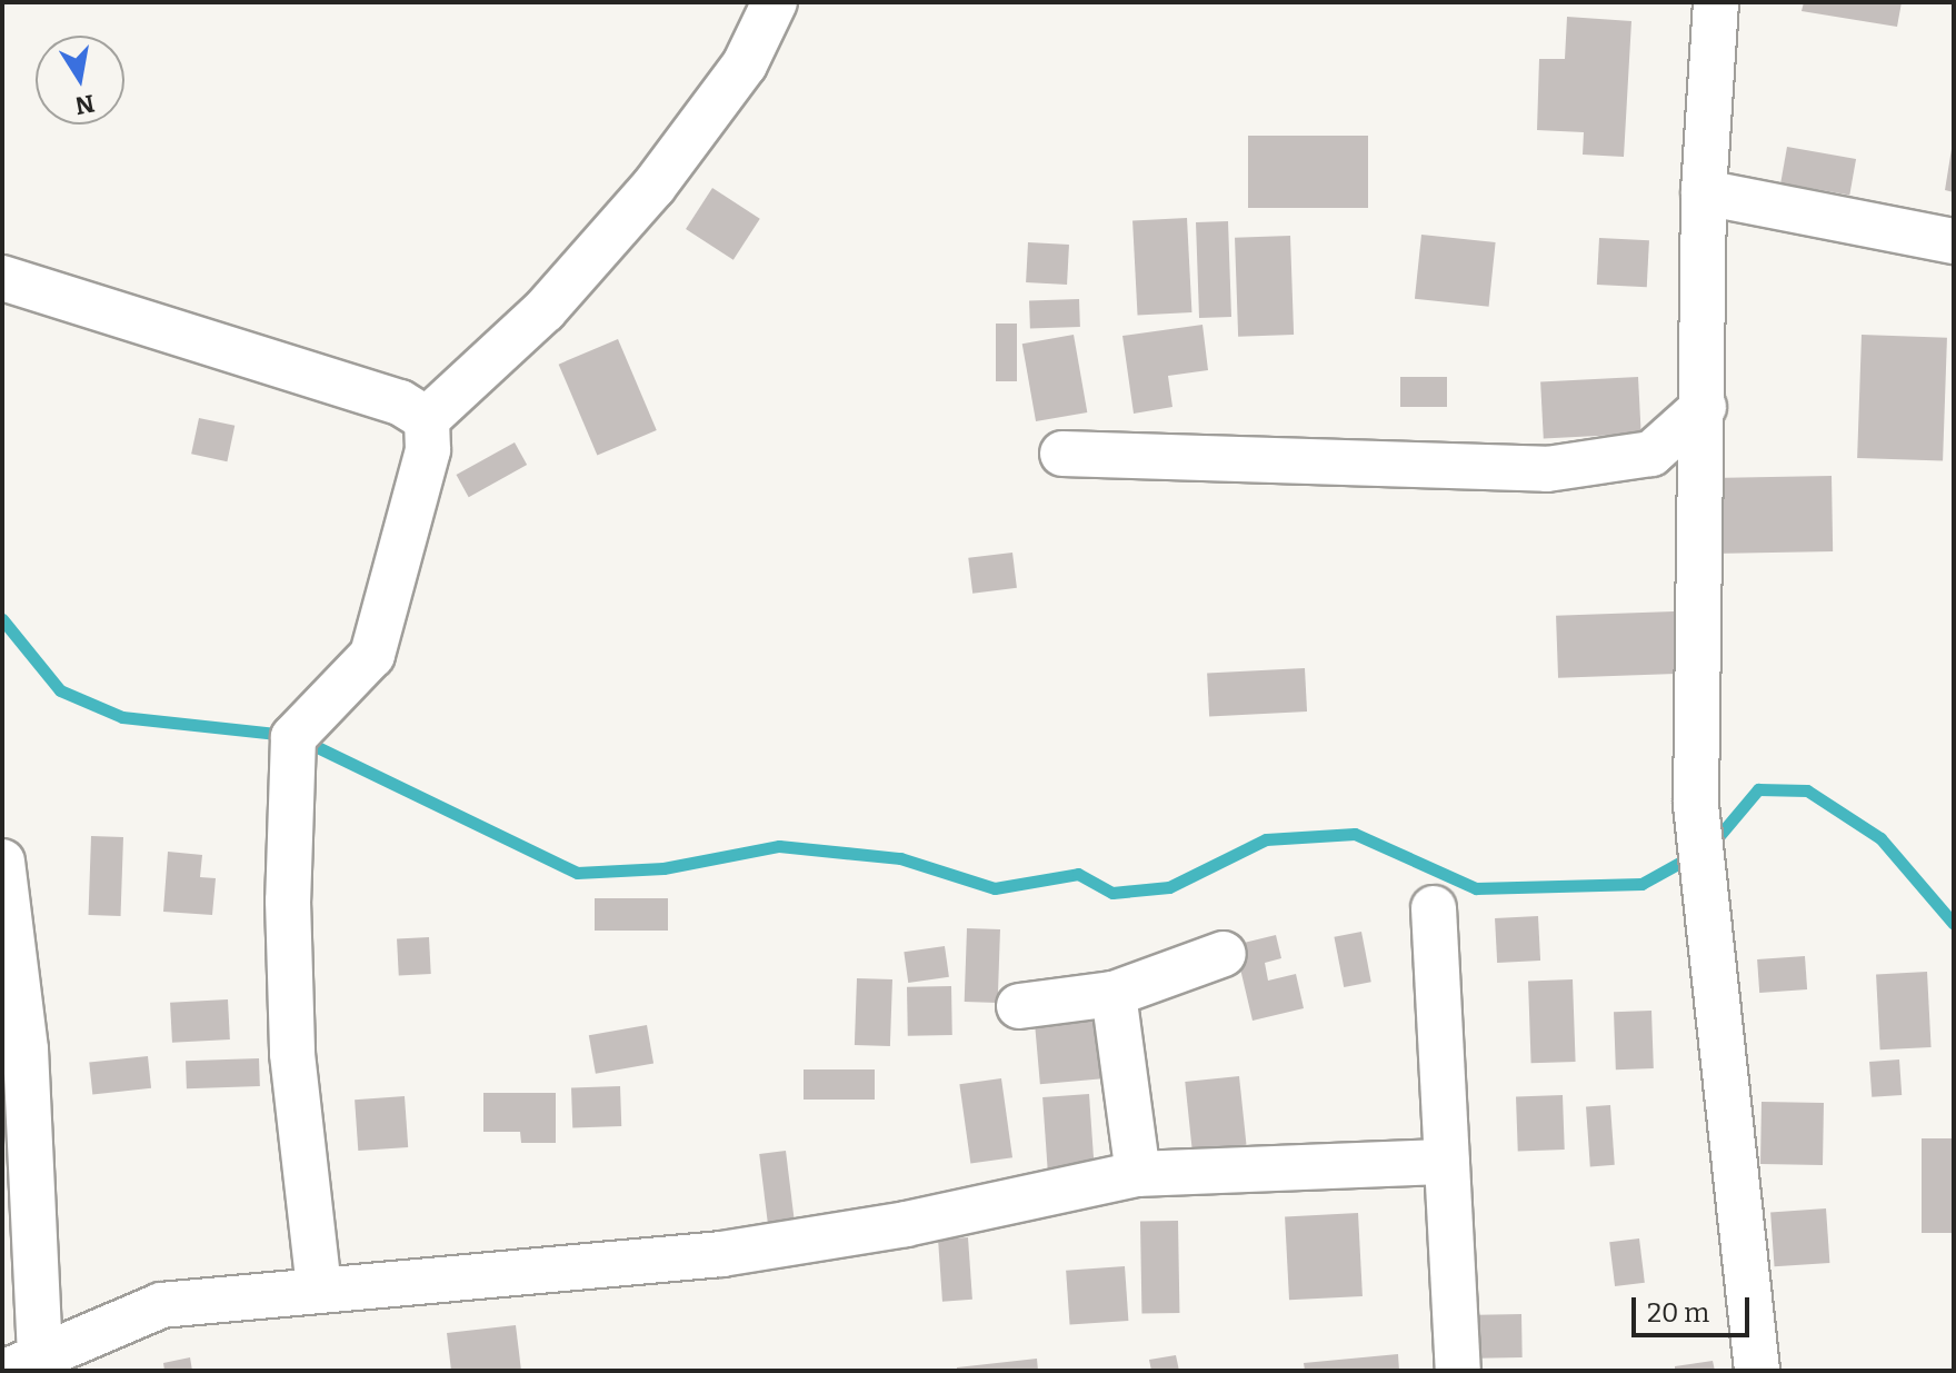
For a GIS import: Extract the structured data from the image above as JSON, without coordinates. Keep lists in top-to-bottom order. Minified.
{"scale_bar":"20 m","north":"bottom"}
